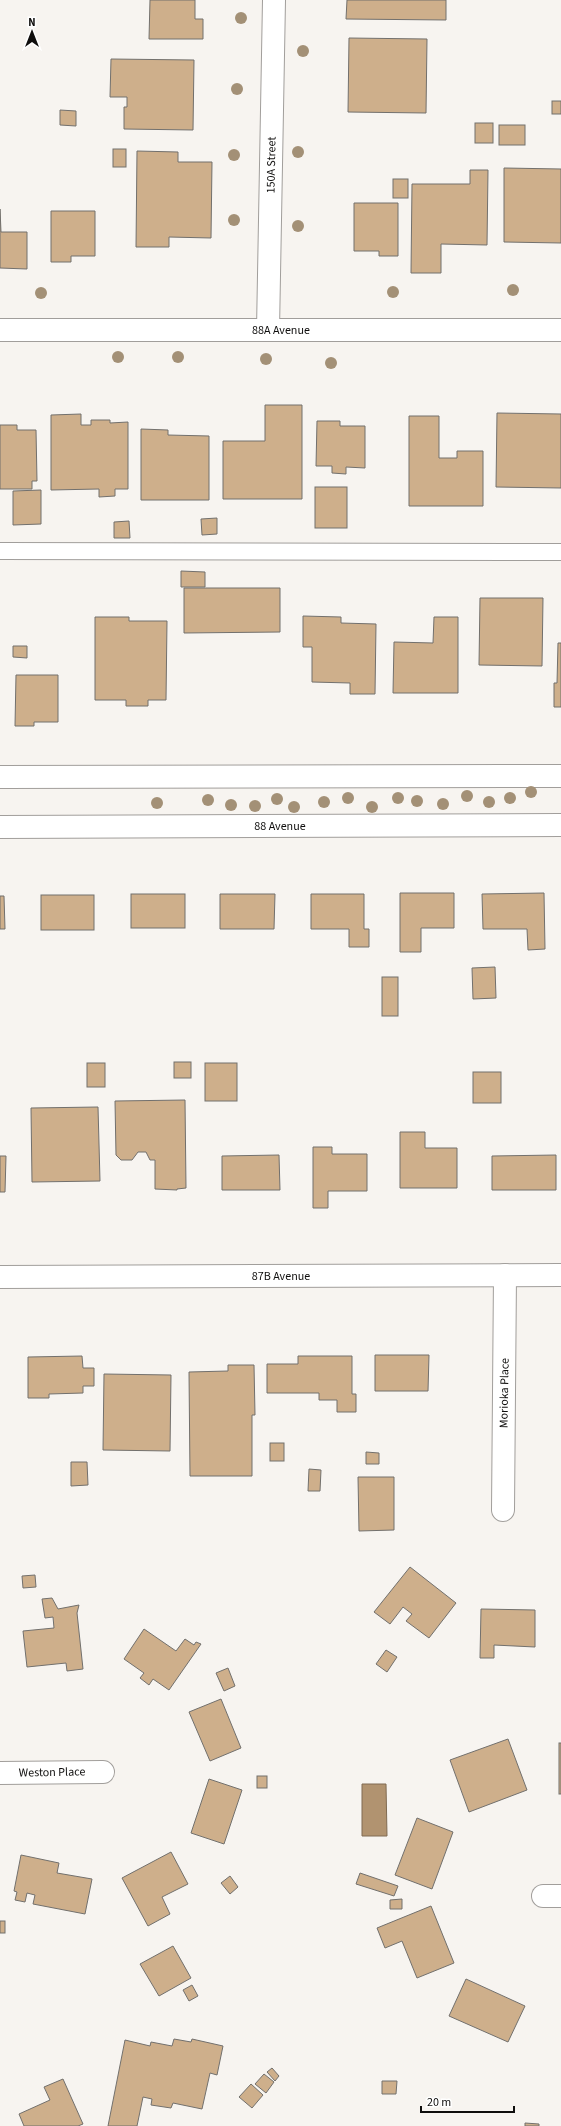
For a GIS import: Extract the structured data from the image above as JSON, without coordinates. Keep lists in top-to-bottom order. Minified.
{"streets":{"street":["150A Street","88A Avenue","88 Avenue","87B Avenue","Morioka Place","Weston Place"]},"crossings":[["150A Street","88A Avenue"],["87B Avenue","Morioka Place"]],"scale_bar":"20 m","north":"top"}
